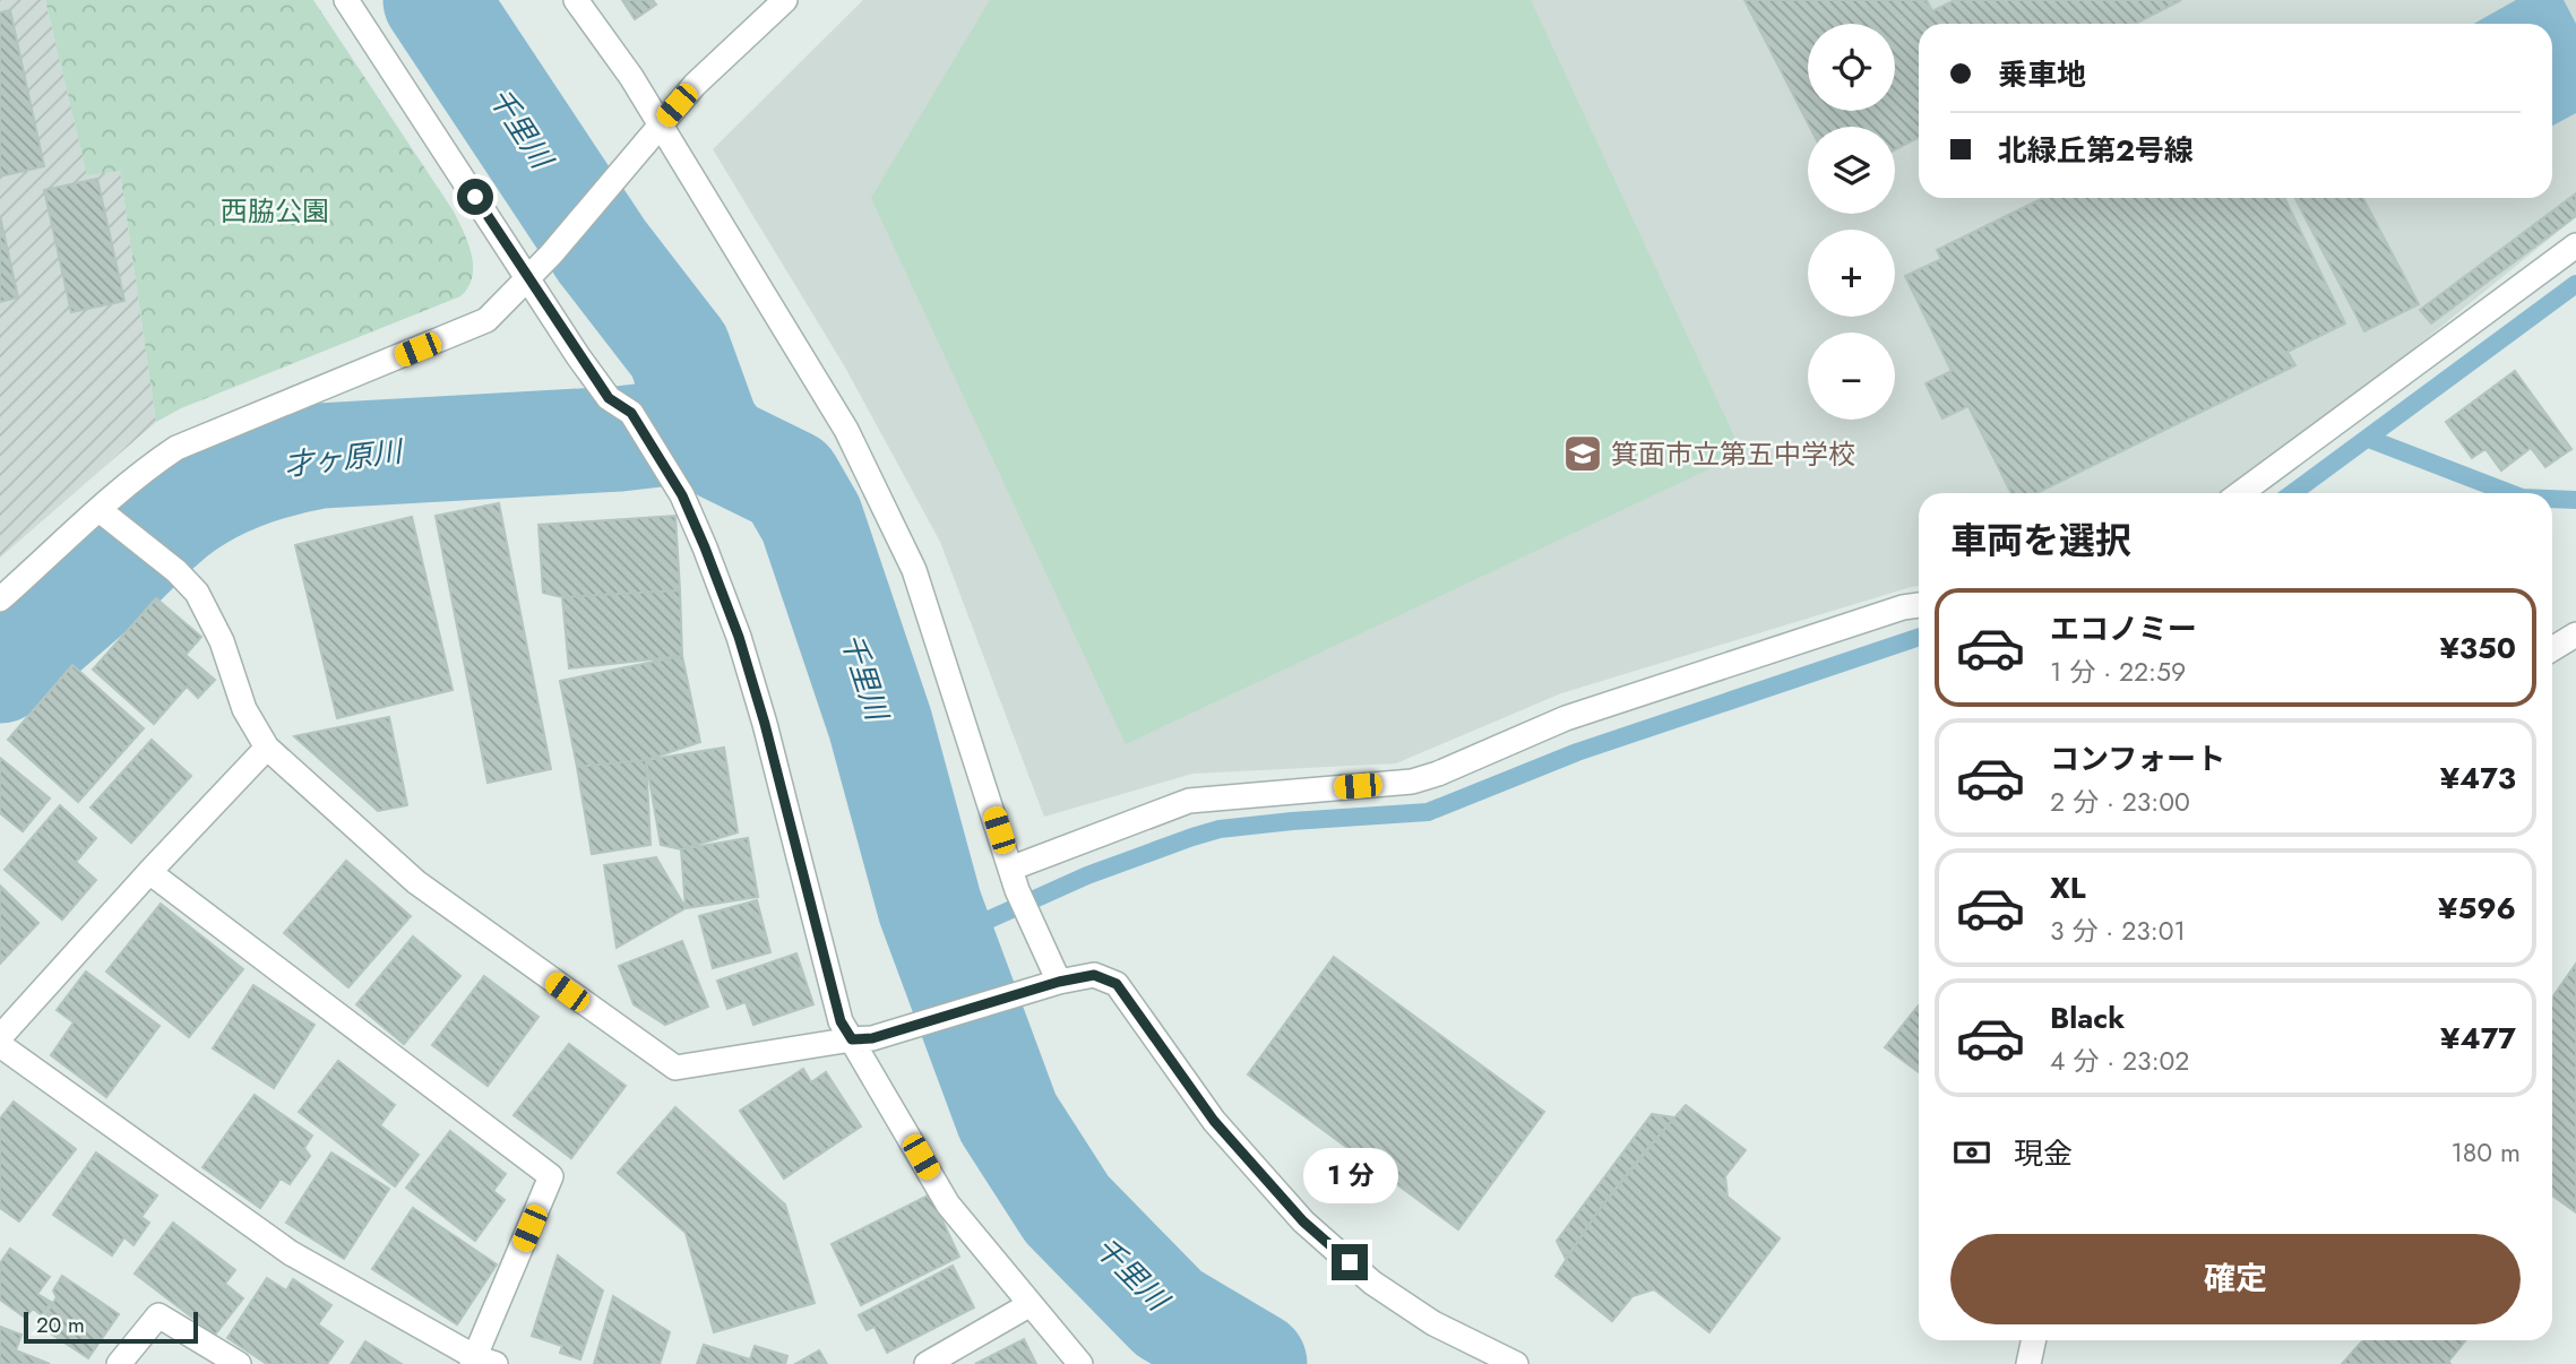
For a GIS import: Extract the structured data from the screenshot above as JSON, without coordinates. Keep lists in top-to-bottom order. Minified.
{"water":["千里川","才ヶ原川"],"parks":["西脇公園"],"places":{"school or university":["箕面市立第五中学校"]},"scale_bar":"20 m","page":{"map_buttons":["+","−"],"banner":["乗車地","北緑丘第2号線"],"heading":"車両を選択","list":[{"name":"エコノミー","note":"1 分 · 22:59","value":"¥350"},{"name":"コンフォート","note":"2 分 · 23:00","value":"¥473"},{"name":"XL","note":"3 分 · 23:01","value":"¥596"},{"name":"Black","note":"4 分 · 23:02","value":"¥477"}],"pay":["現金","180 m"],"bubble":"1 分","buttons":"確定","scale":"20 m"}}
